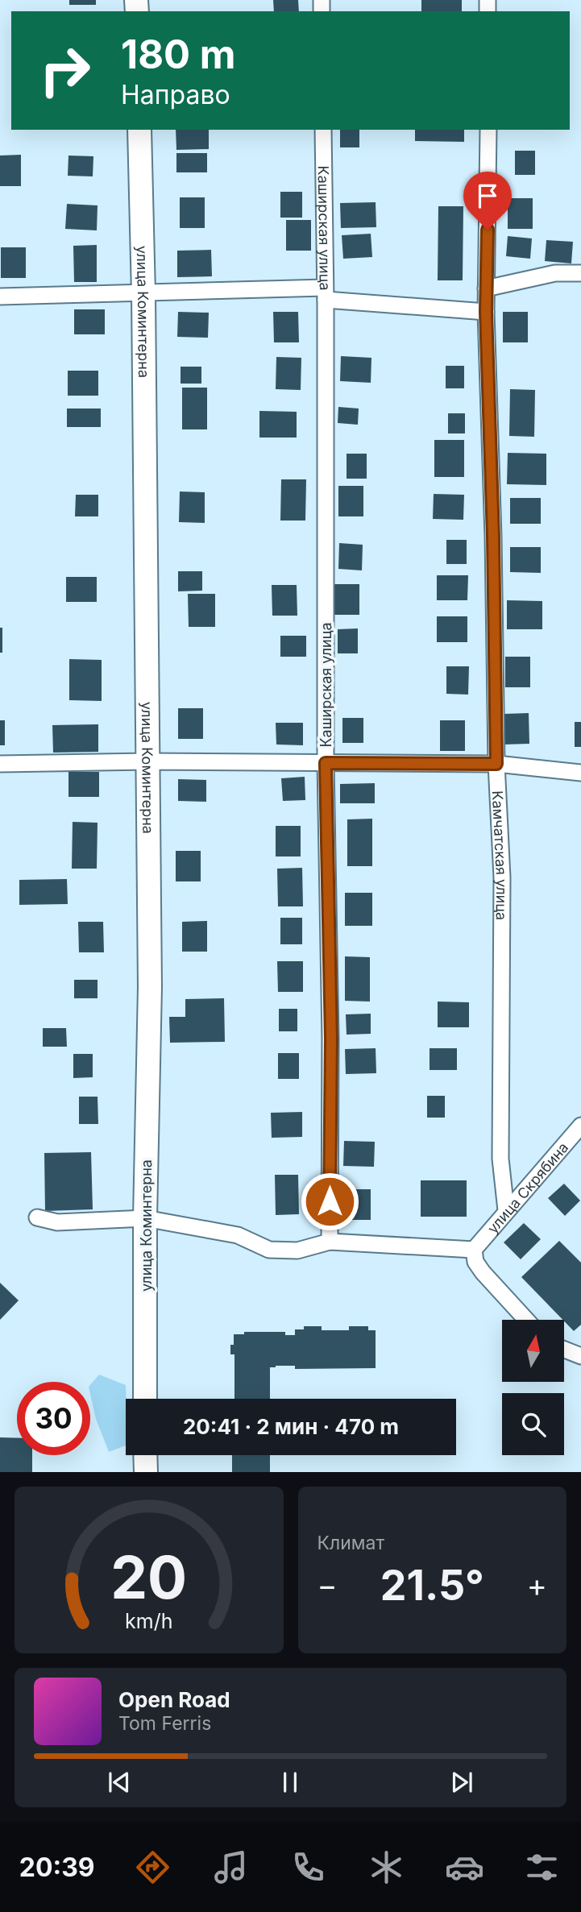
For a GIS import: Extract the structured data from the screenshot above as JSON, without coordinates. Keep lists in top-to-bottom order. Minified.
{"streets":{"street":["Каширская улица","улица Коминтерна","Камчатская улица","улица Скрябина"]},"crossings":[["Камчатская улица","улица Скрябина"]],"north":"top","page":{"turn":["180 m","Направо"],"limit":"30","trip":"20:41 · 2 мин · 470 m","tile":"Климат","heat":["−","21.5°","+"],"song":["Open Road","Tom Ferris"],"tabs":"20:39","gauge":["20","km/h"]}}
